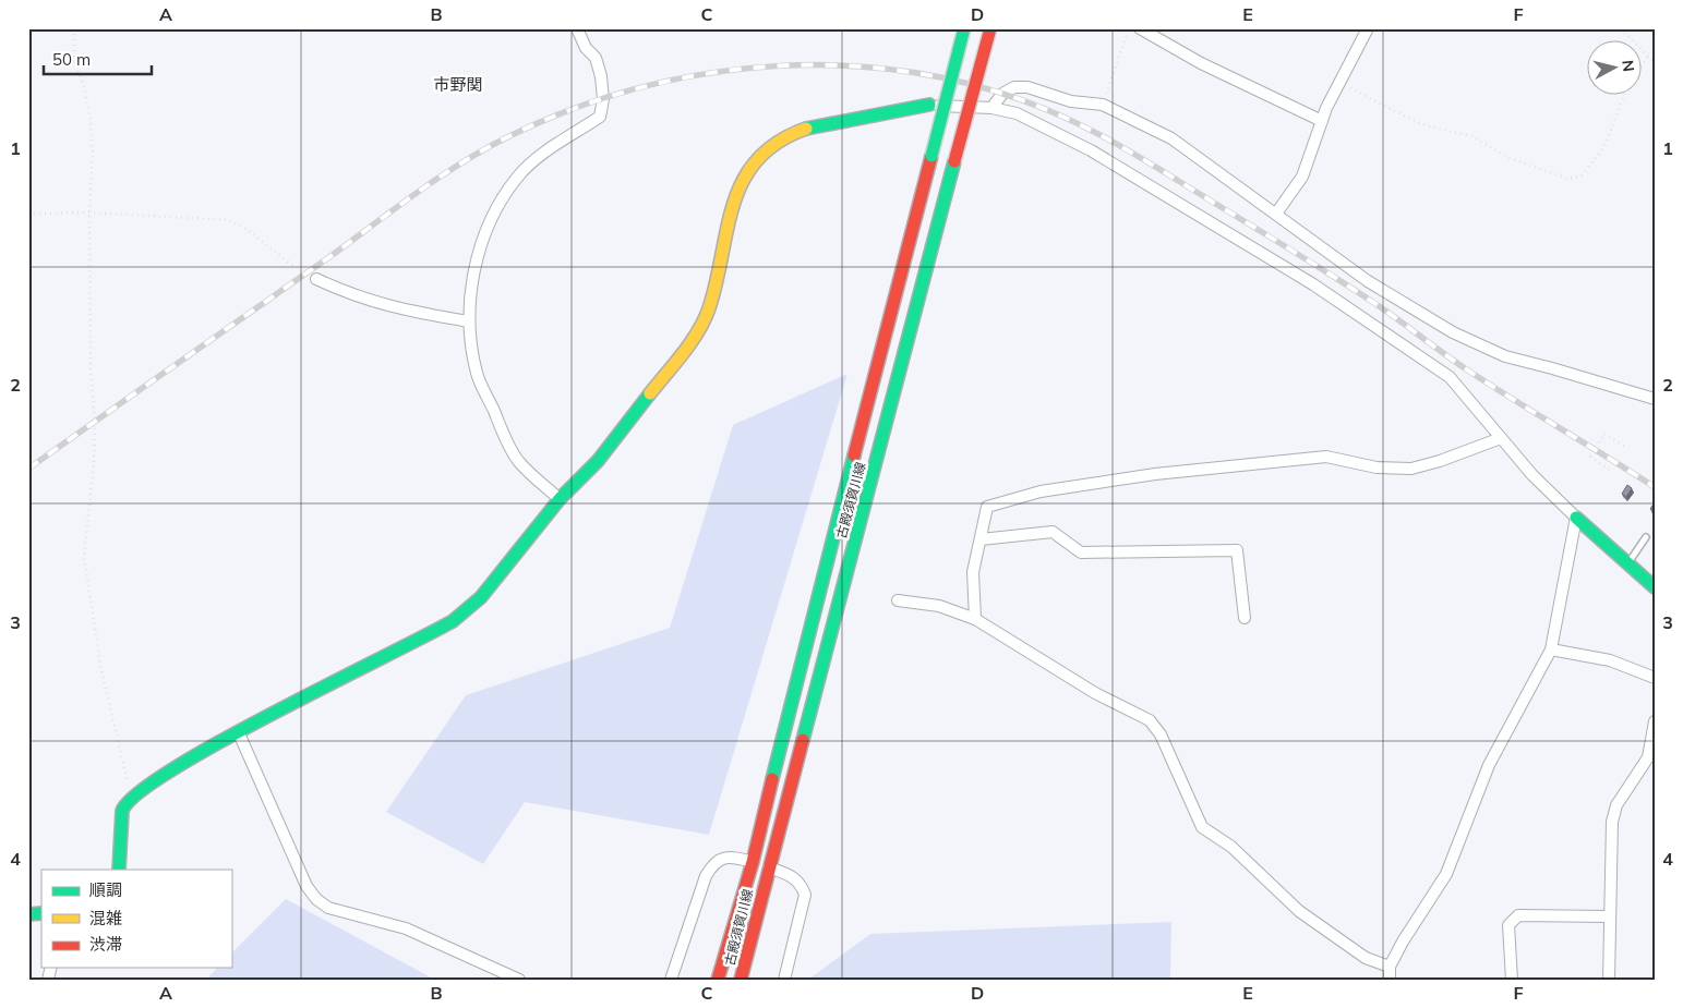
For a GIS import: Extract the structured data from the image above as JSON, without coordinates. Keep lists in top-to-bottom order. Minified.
{"streets":{"main road":["古殿須賀川線"]},"districts":["市野関"],"legend":["順調","混雑","渋滞"],"scale_bar":"50 m","north":"right","grid":{"columns":["A","B","C","D","E","F"],"rows":["1","2","3","4"]}}
